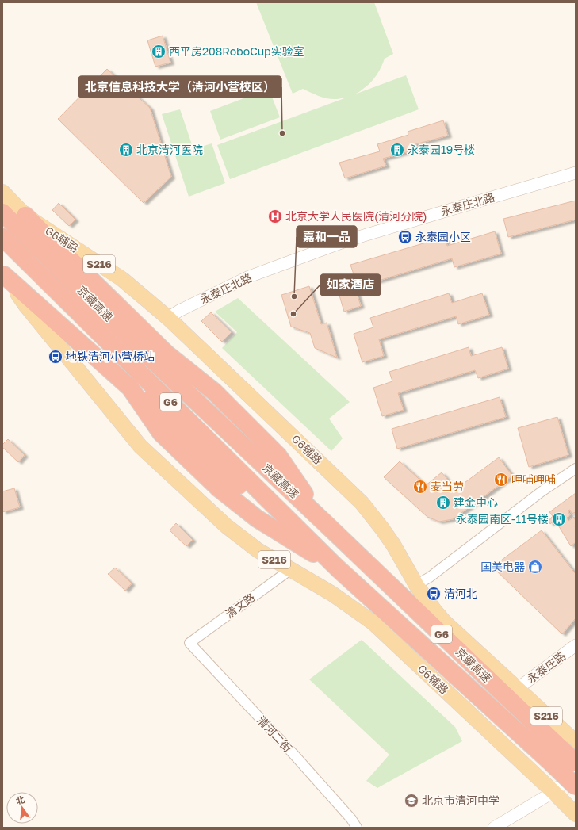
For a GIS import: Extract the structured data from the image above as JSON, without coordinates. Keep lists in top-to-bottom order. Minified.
{"streets":{"highway":["京藏高速","G6"],"main road":["G6辅路","S216"],"street":["永泰庄北路","清文路","永泰庄路","清河二街"]},"crossings":[["永泰庄北路","G6辅路"],["G6辅路","京藏高速"],["G6辅路","G6"],["G6辅路","清文路"],["G6辅路","永泰庄路"],["京藏高速","G6"],["清文路","清河二街"]],"places":{"building":["西平房208RoboCup实验室","北京清河医院","永泰园19号楼","建金中心","永泰园南区-11号楼"],"other":["北京信息科技大学（清河小营校区）","嘉和一品","如家酒店"],"hospital":["北京大学人民医院(清河分院)"],"bus stop":["永泰园小区","地铁清河小营桥站","清河北"],"restaurant":["呷哺呷哺","麦当劳"],"shop":["国美电器"],"school or university":["北京市清河中学"]},"north":"top"}
